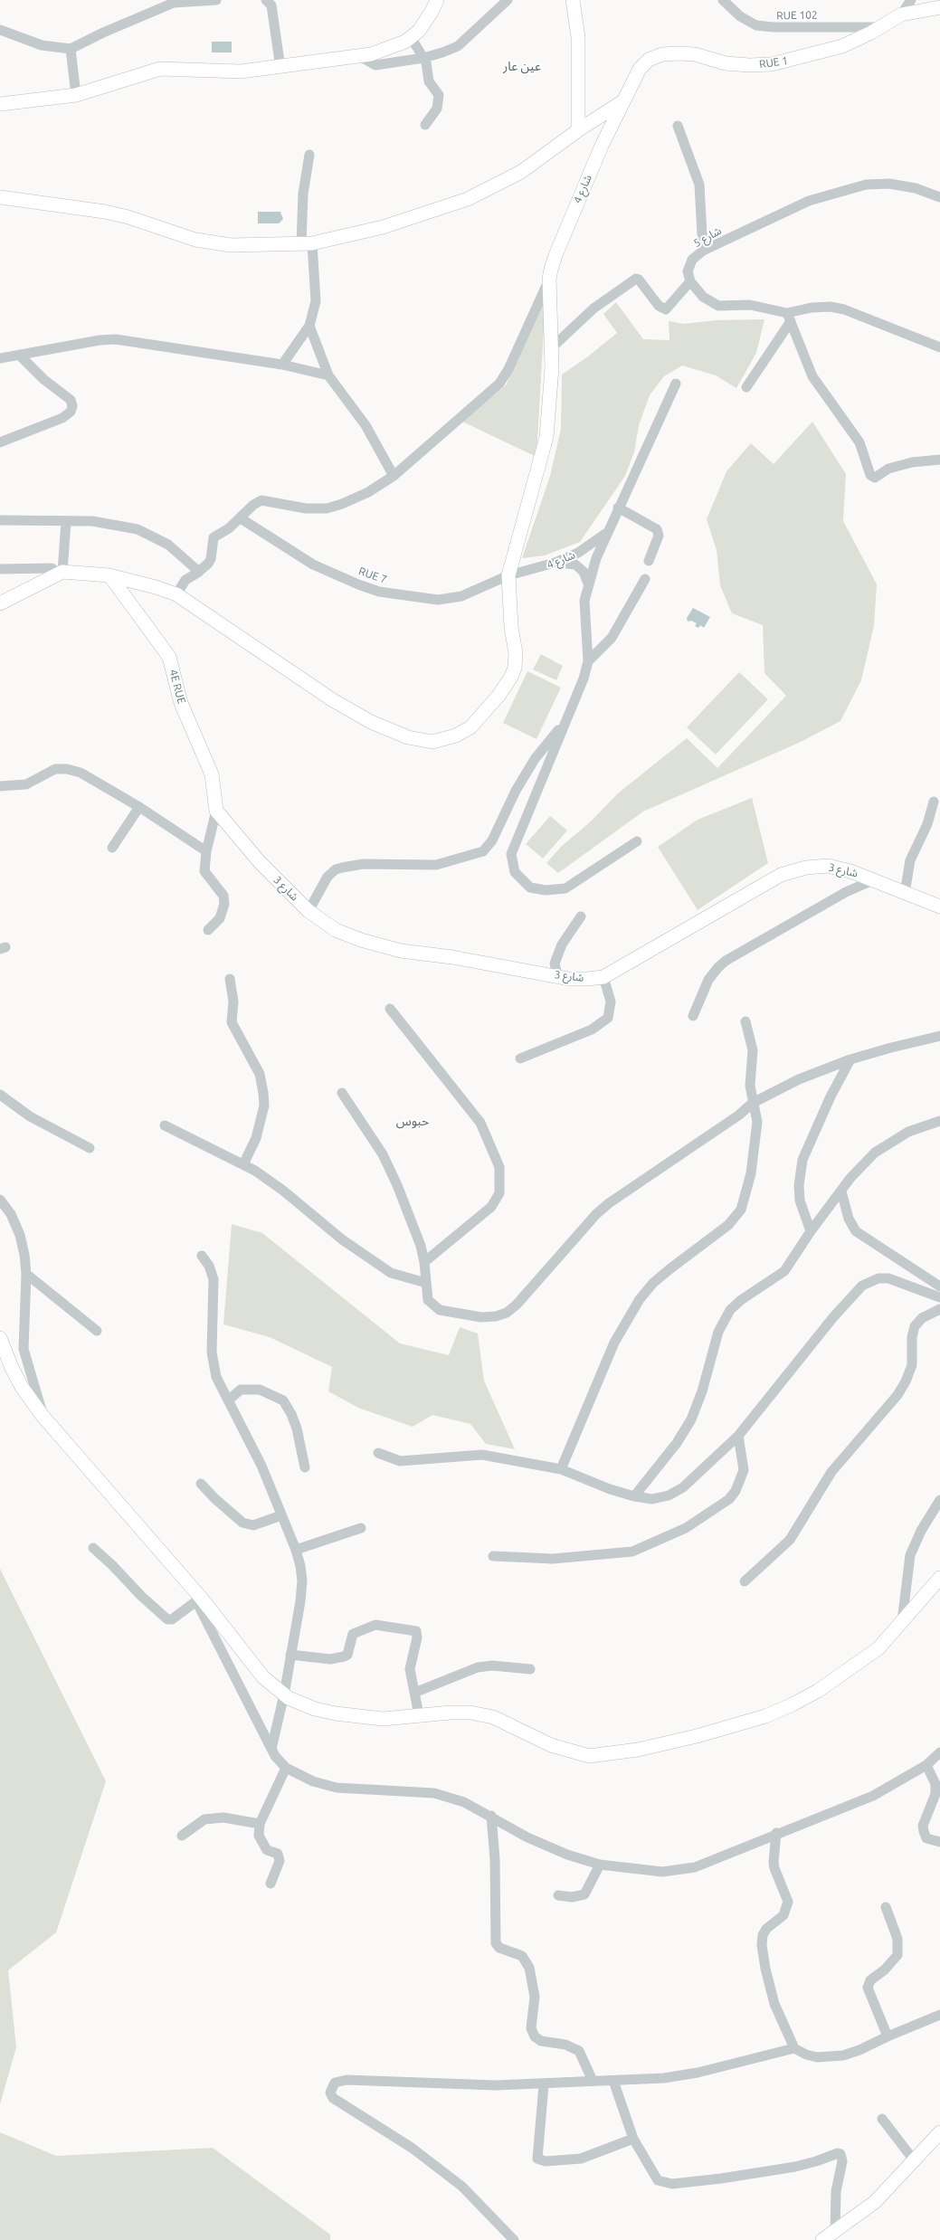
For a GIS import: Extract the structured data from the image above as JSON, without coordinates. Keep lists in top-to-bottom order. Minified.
{"streets":{"street":["RUE 102","RUE 1","شارع 4","شارع 5","RUE 7","4E RUE","شارع 3"]},"crossings":[["RUE 102","RUE 1"],["RUE 1","شارع 4"],["شارع 4","RUE 7"],["شارع 4","4E RUE"],["4E RUE","شارع 3"]],"districts":["عين عار","حبوس"]}
